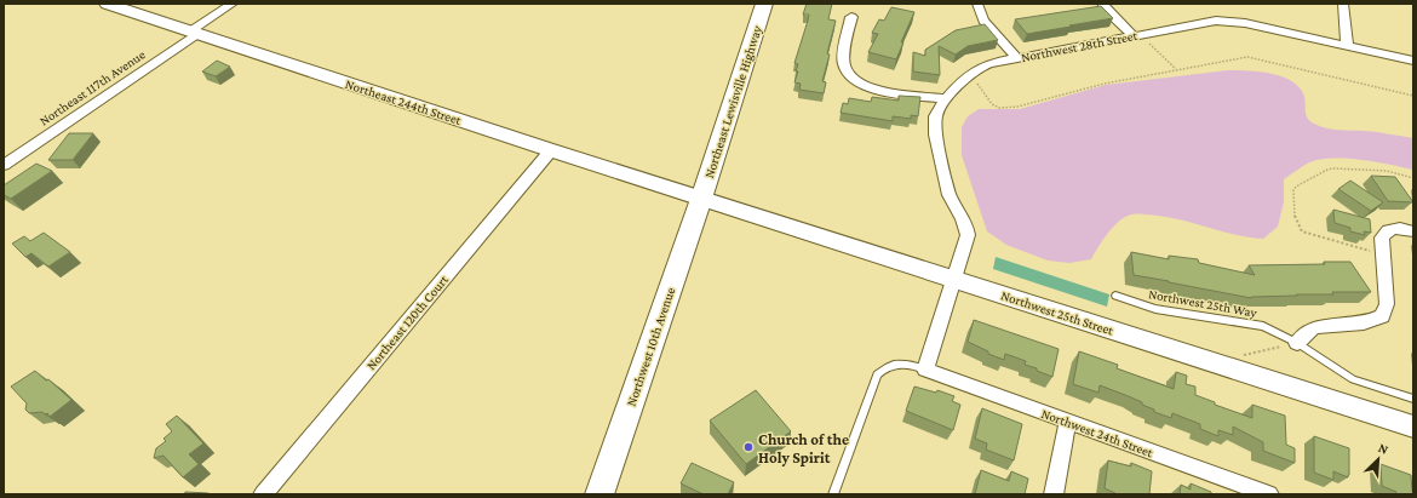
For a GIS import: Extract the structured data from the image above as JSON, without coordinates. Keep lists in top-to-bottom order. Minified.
{"streets":{"main road":["Northeast Lewisville Highway","Northwest 10th Avenue"],"street":["Northwest 28th Street","Northeast 117th Avenue","Northeast 244th Street","Northwest 25th Street","Northeast 120th Court","Northwest 24th Street"],"lane":["Northwest 25th Way"]},"crossings":[["Northwest 28th Street","Northwest 25th Street"],["Northwest 28th Street","Northwest 24th Street"],["Northeast 117th Avenue","Northeast 244th Street"],["Northeast 244th Street","Northeast Lewisville Highway"],["Northeast 244th Street","Northwest 25th Street"],["Northeast 244th Street","Northeast 120th Court"],["Northeast 244th Street","Northwest 10th Avenue"],["Northeast Lewisville Highway","Northwest 25th Street"],["Northeast Lewisville Highway","Northwest 10th Avenue"],["Northwest 25th Street","Northwest 10th Avenue"]],"places":["Church of the Holy Spirit"],"north":"top right"}
